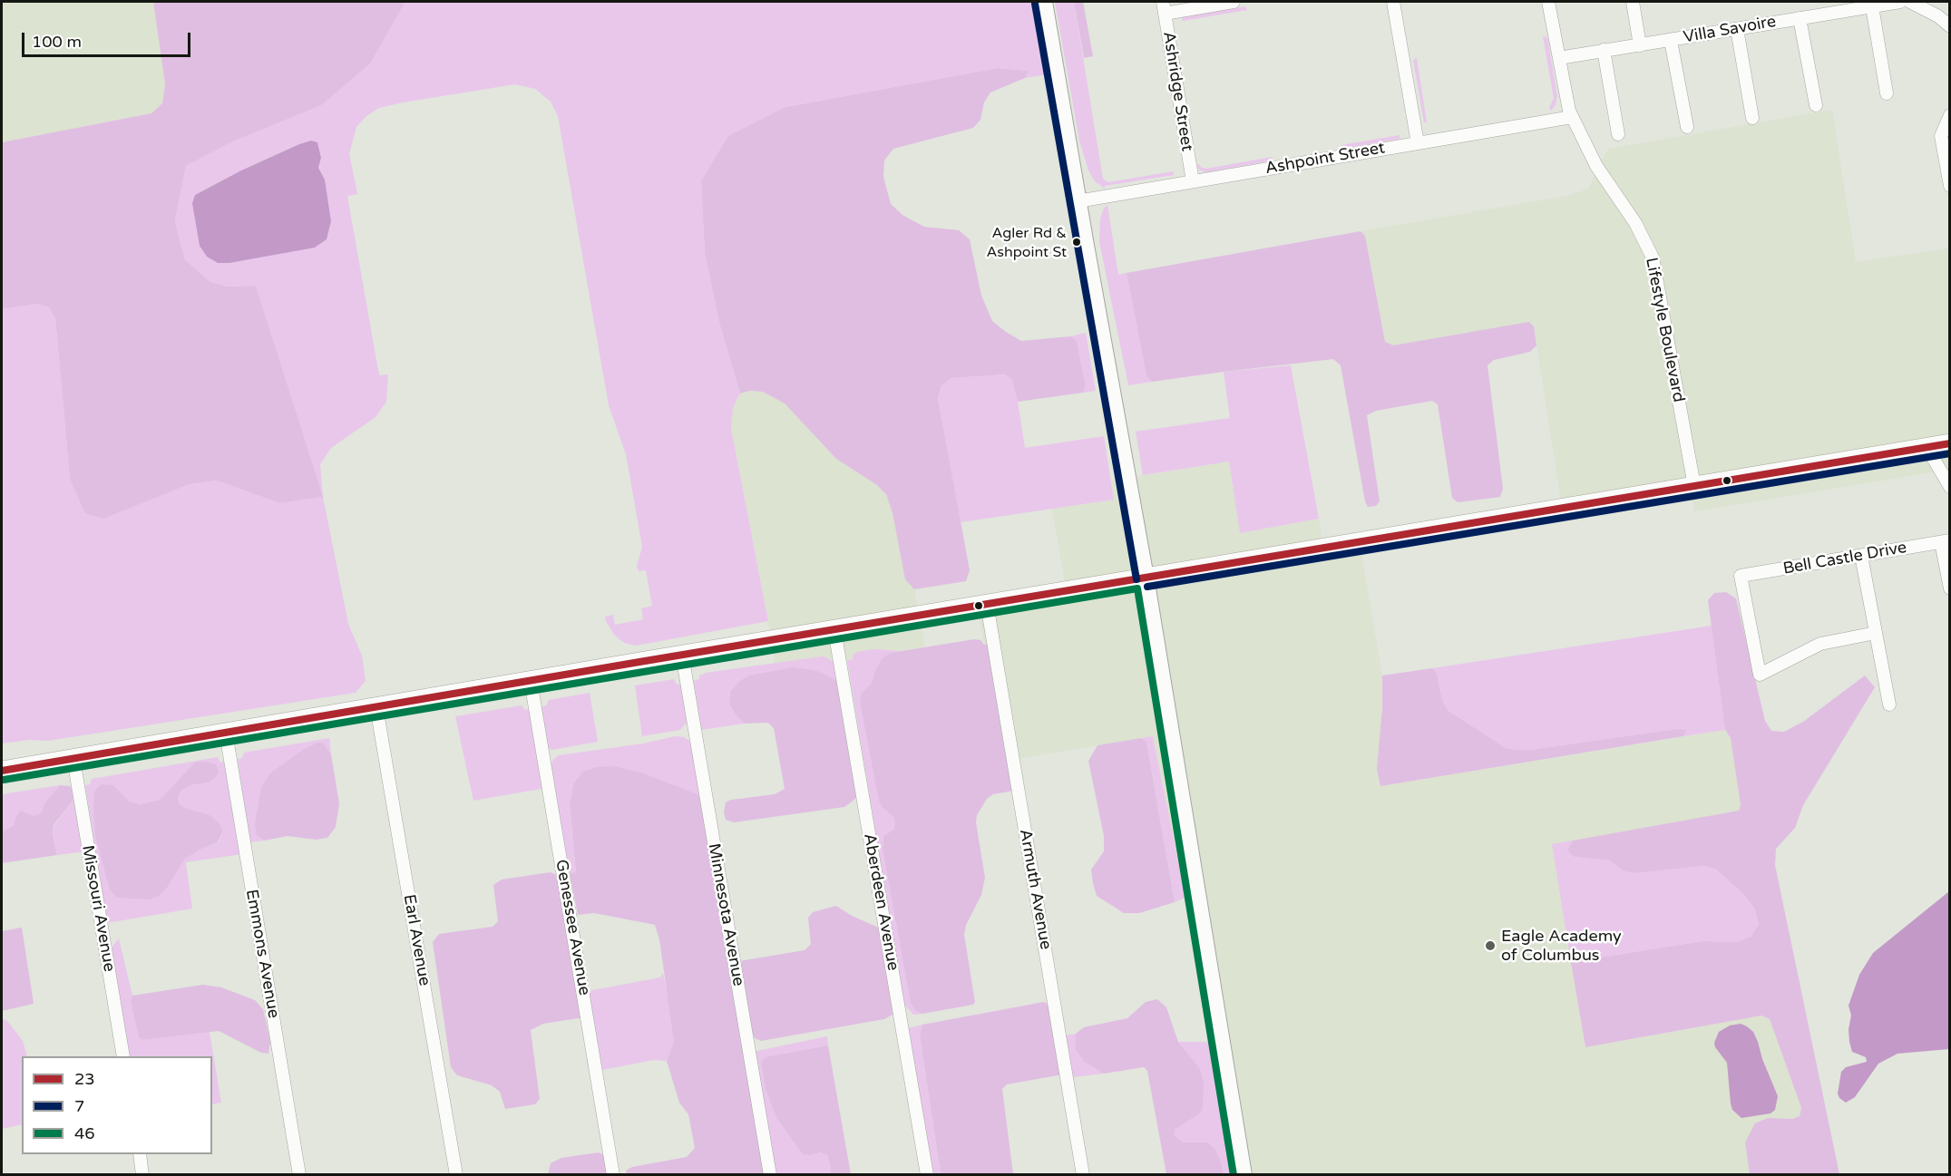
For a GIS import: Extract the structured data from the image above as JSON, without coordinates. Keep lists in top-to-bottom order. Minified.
{"streets":{"street":["Villa Savoire","Ashridge Street","Ashpoint Street","Lifestyle Boulevard","Bell Castle Drive","Armuth Avenue","Aberdeen Avenue","Missouri Avenue","Minnesota Avenue","Genessee Avenue","Earl Avenue","Emmons Avenue"]},"crossings":[["Villa Savoire","Lifestyle Boulevard"],["Ashridge Street","Ashpoint Street"],["Ashpoint Street","Lifestyle Boulevard"]],"places":["Agler Rd & Ashpoint St","Eagle Academy of Columbus"],"lines":["transit line 7","transit line 23","transit line 46"],"legend":["23","7","46"],"scale_bar":"100 m"}
